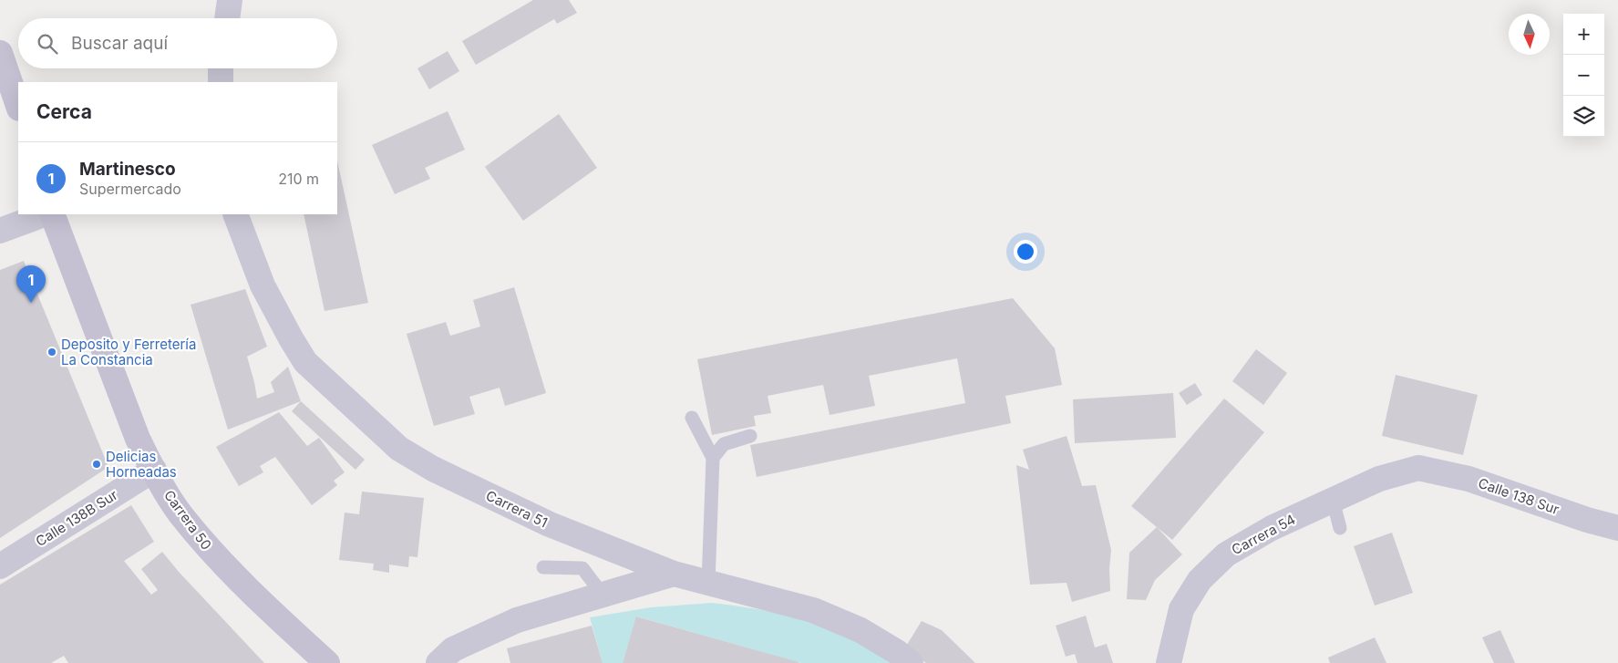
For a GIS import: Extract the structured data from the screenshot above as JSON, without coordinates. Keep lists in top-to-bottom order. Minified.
{"streets":{"main road":["Carrera 50"],"street":["Calle 138 Sur","Carrera 51","Calle 138B Sur","Carrera 54"]},"crossings":[["Calle 138 Sur","Carrera 54"],["Calle 138B Sur","Carrera 50"]],"places":["Deposito y Ferretería La Constancia","Delicias Horneadas"],"north":"bottom","page":{"map_buttons":["+","−"],"search":"Buscar aquí","heading":"Cerca","list":[{"mark":"1","name":"Martinesco","note":"Supermercado","value":"210 m"}],"pins":"1"}}
